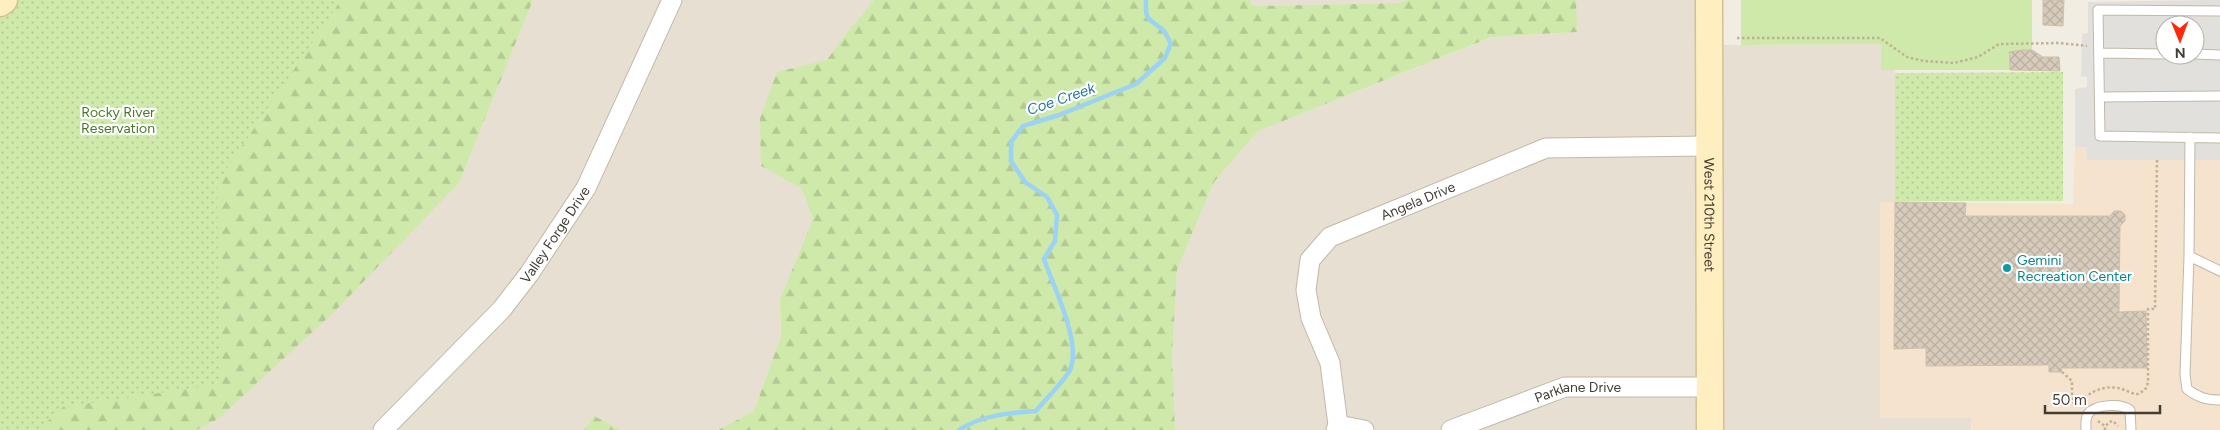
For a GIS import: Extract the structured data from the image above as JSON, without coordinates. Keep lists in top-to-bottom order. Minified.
{"streets":{"street":["Angela Drive","West 210th Street","Valley Forge Drive","Parklane Drive"]},"crossings":[["Angela Drive","West 210th Street"],["West 210th Street","Parklane Drive"]],"water":["Coe Creek"],"parks":["Rocky River Reservation"],"places":["Gemini Recreation Center"],"scale_bar":"50 m","north":"bottom"}
